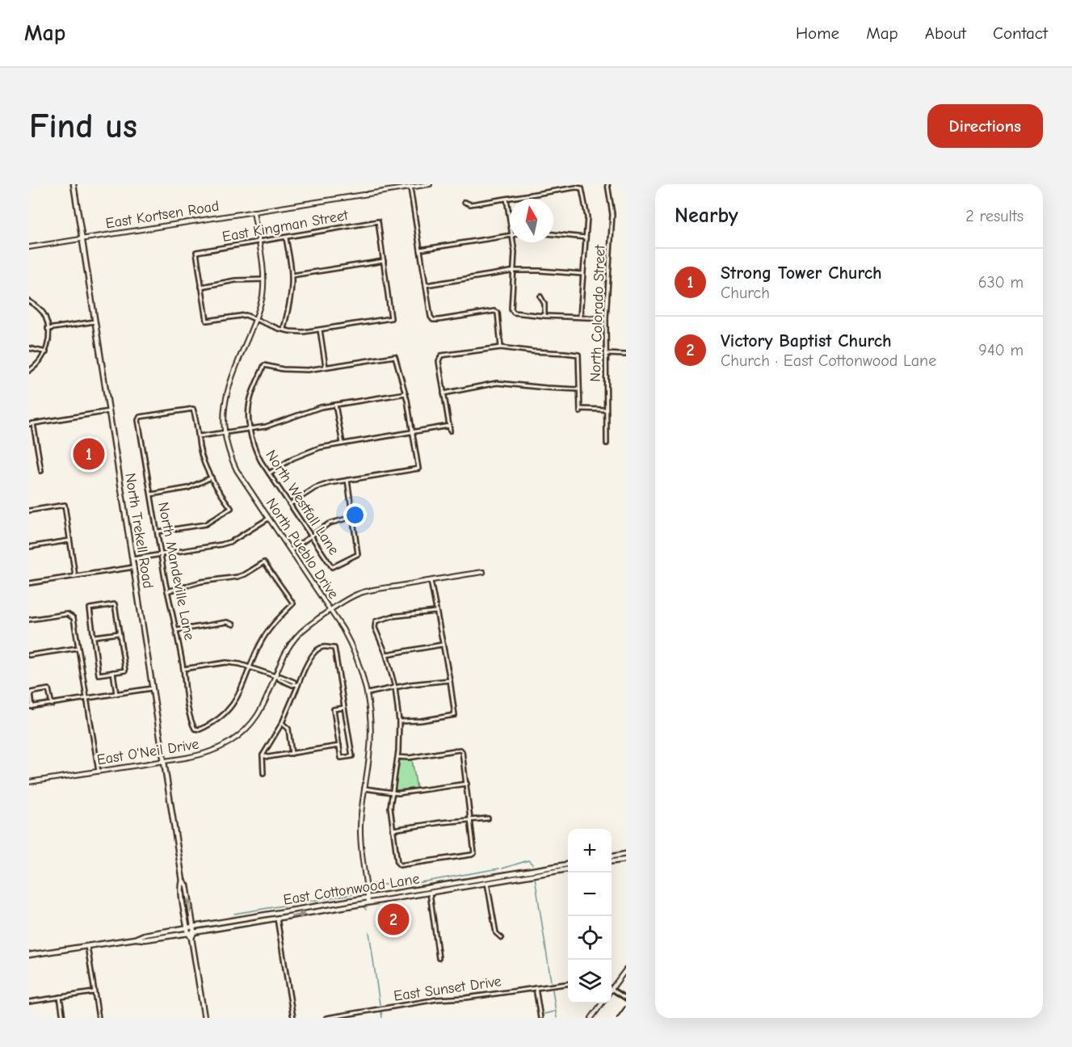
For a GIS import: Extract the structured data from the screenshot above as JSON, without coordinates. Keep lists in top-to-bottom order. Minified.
{"streets":{"main road":["North Trekell Road","East Cottonwood Lane"],"street":["East Kortsen Road","East Kingman Street","North Colorado Street","North Westfall Lane","North Pueblo Drive","North Mandeville Lane","East O'Neil Drive","East Sunset Drive"]},"crossings":[["East Kortsen Road","North Trekell Road"],["East Kortsen Road","North Pueblo Drive"],["East Kingman Street","North Pueblo Drive"],["North Trekell Road","East O'Neil Drive"],["North Trekell Road","East Cottonwood Lane"],["North Pueblo Drive","East O'Neil Drive"],["North Pueblo Drive","East Cottonwood Lane"]],"north":"top","page":{"header":"Map","nav":["Home","Map","About","Contact"],"buttons":"Directions","title":"Find us","heading":["Nearby","2 results"],"list":[{"mark":"1","name":"Strong Tower Church","note":"Church","value":"630 m"},{"mark":"2","name":"Victory Baptist Church","note":"Church · East Cottonwood Lane","value":"940 m"}],"pins":["1","2"],"map_buttons":["+","−"]}}
